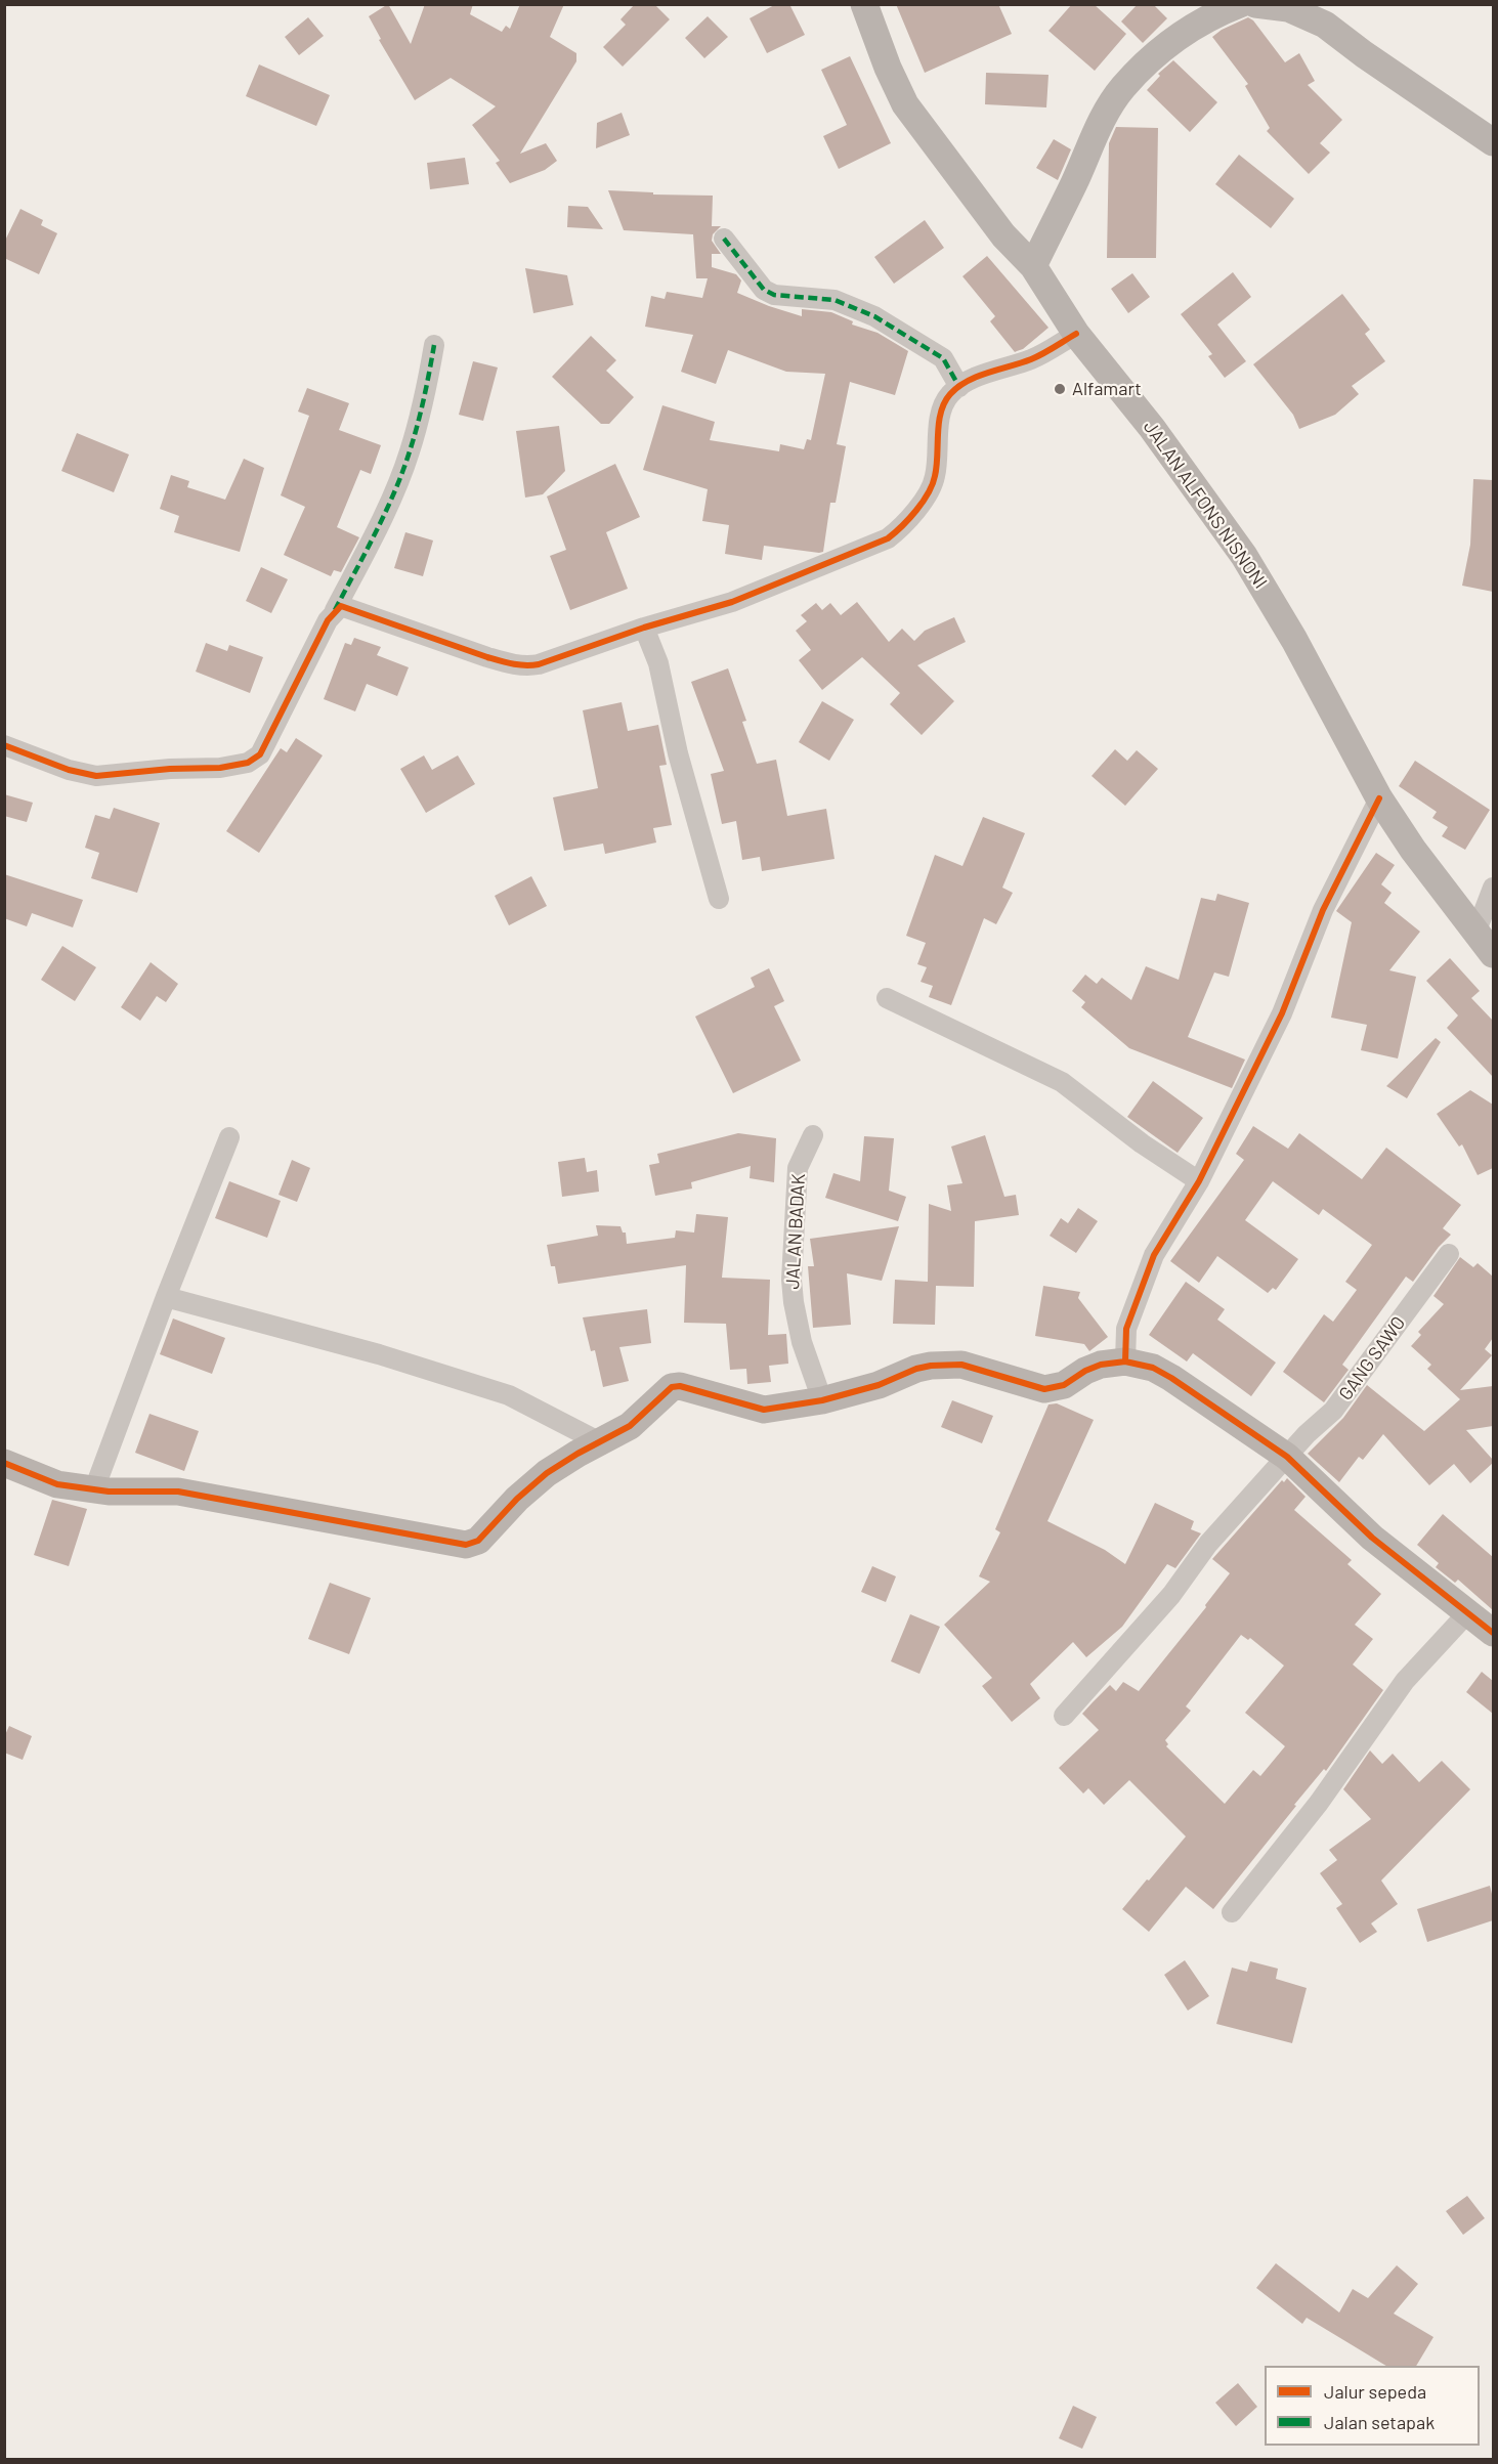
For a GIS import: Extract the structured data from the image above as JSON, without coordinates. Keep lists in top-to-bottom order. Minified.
{"streets":{"street":["JALAN ALFONS NISNONI","JALAN BADAK","GANG SAWO"]},"places":["Alfamart"],"legend":["Jalur sepeda","Jalan setapak"]}
